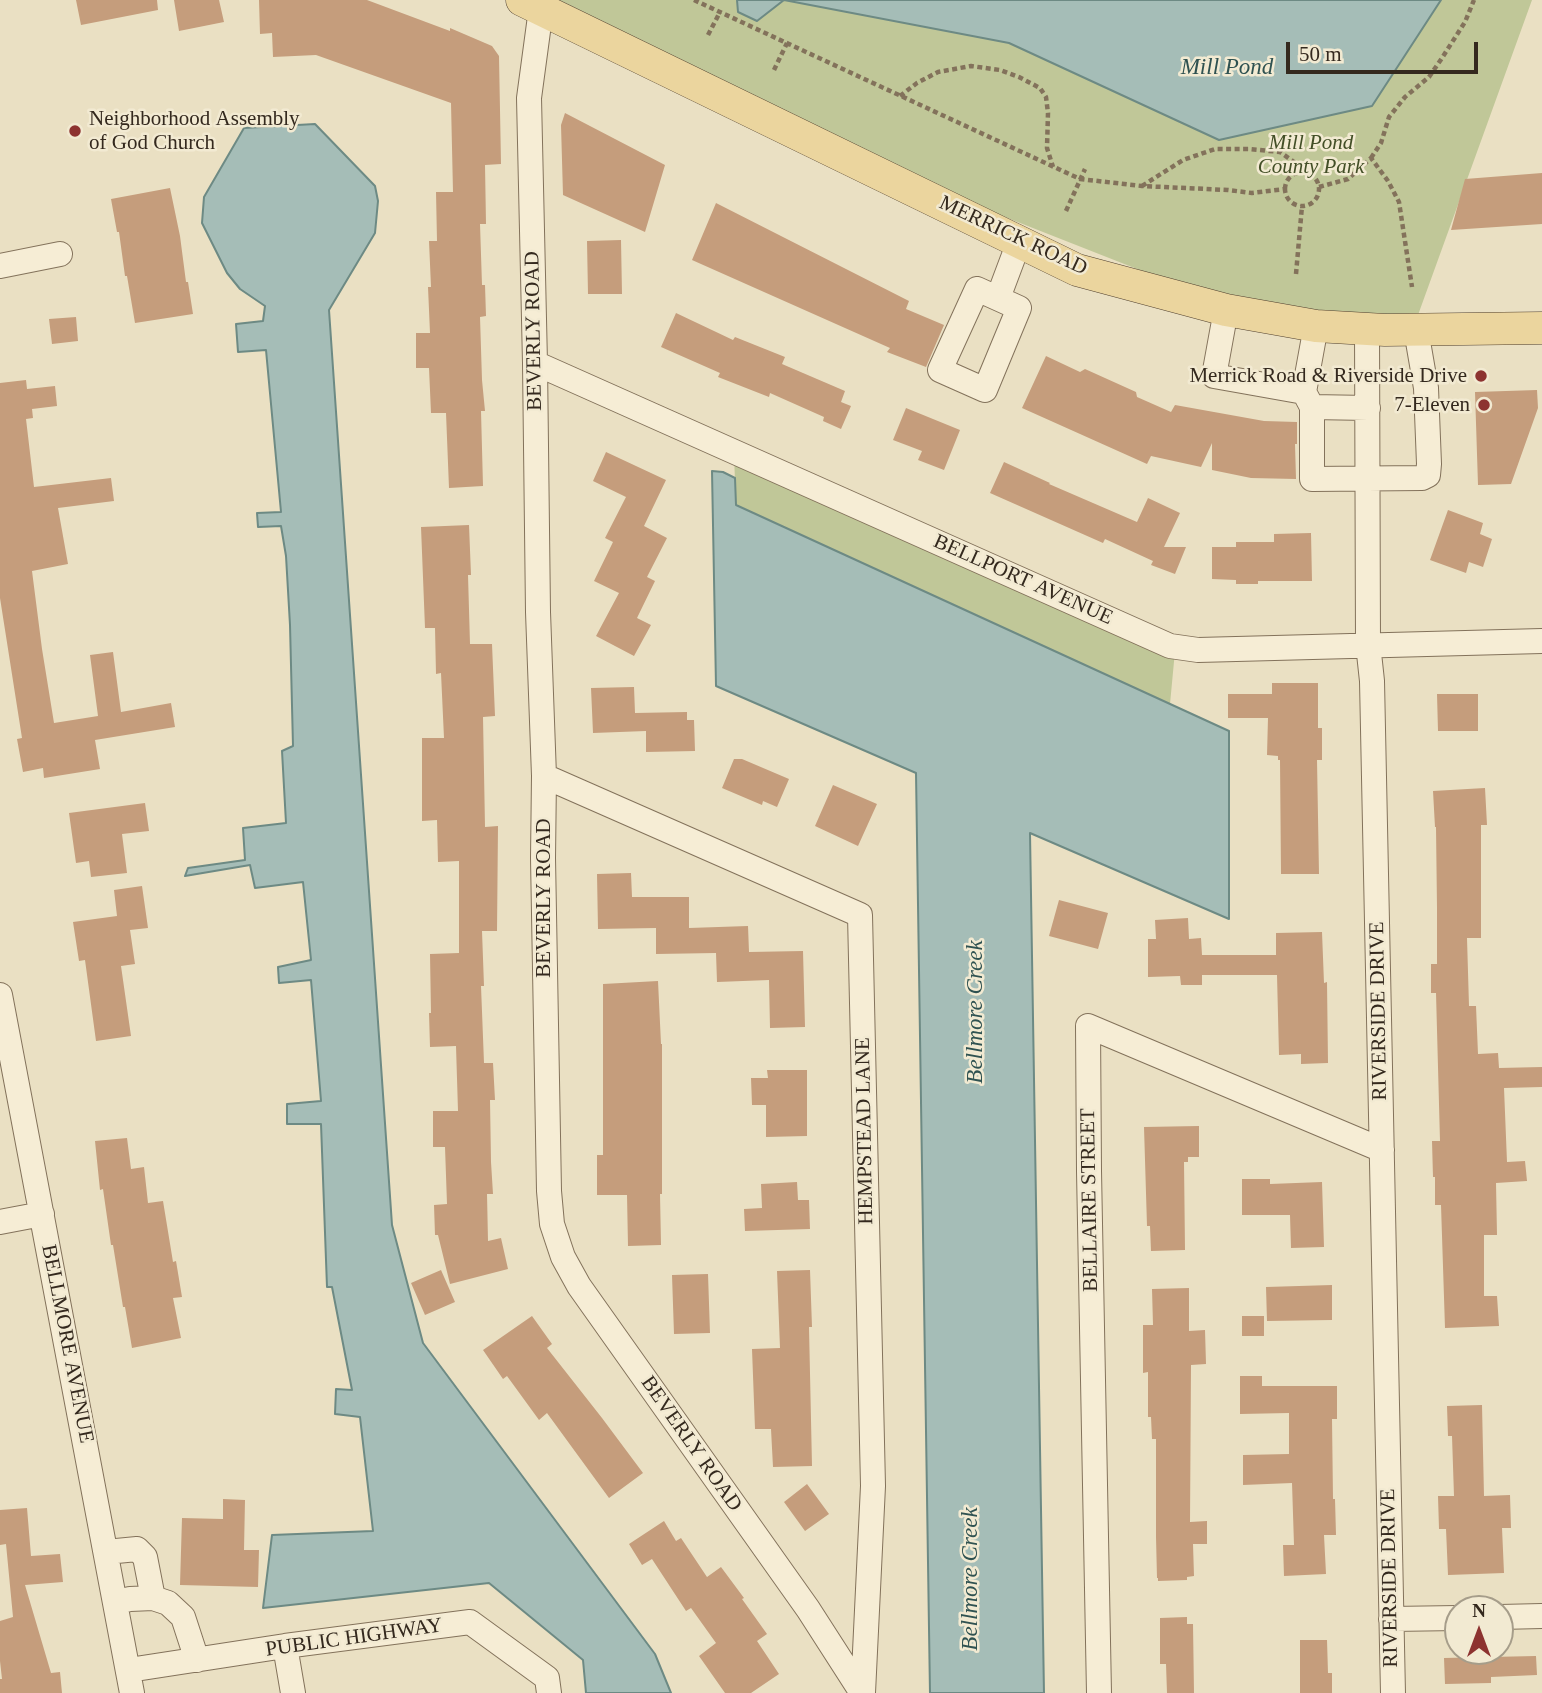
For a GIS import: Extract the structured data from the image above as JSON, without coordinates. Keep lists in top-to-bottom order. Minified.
{"streets":{"main road":["MERRICK ROAD"],"street":["BEVERLY ROAD","BELLPORT AVENUE","RIVERSIDE DRIVE","HEMPSTEAD LANE","BELLAIRE STREET","BELLMORE AVENUE","PUBLIC HIGHWAY"]},"crossings":[["MERRICK ROAD","BEVERLY ROAD"],["MERRICK ROAD","RIVERSIDE DRIVE"],["BEVERLY ROAD","BELLPORT AVENUE"],["BEVERLY ROAD","HEMPSTEAD LANE"],["BELLPORT AVENUE","RIVERSIDE DRIVE"],["RIVERSIDE DRIVE","BELLAIRE STREET"],["BELLMORE AVENUE","PUBLIC HIGHWAY"]],"water":["Mill Pond","Bellmore Creek"],"parks":["Mill Pond County Park"],"places":["Neighborhood Assembly of God Church","Merrick Road & Riverside Drive","7-Eleven"],"scale_bar":"50 m","north":"top"}
